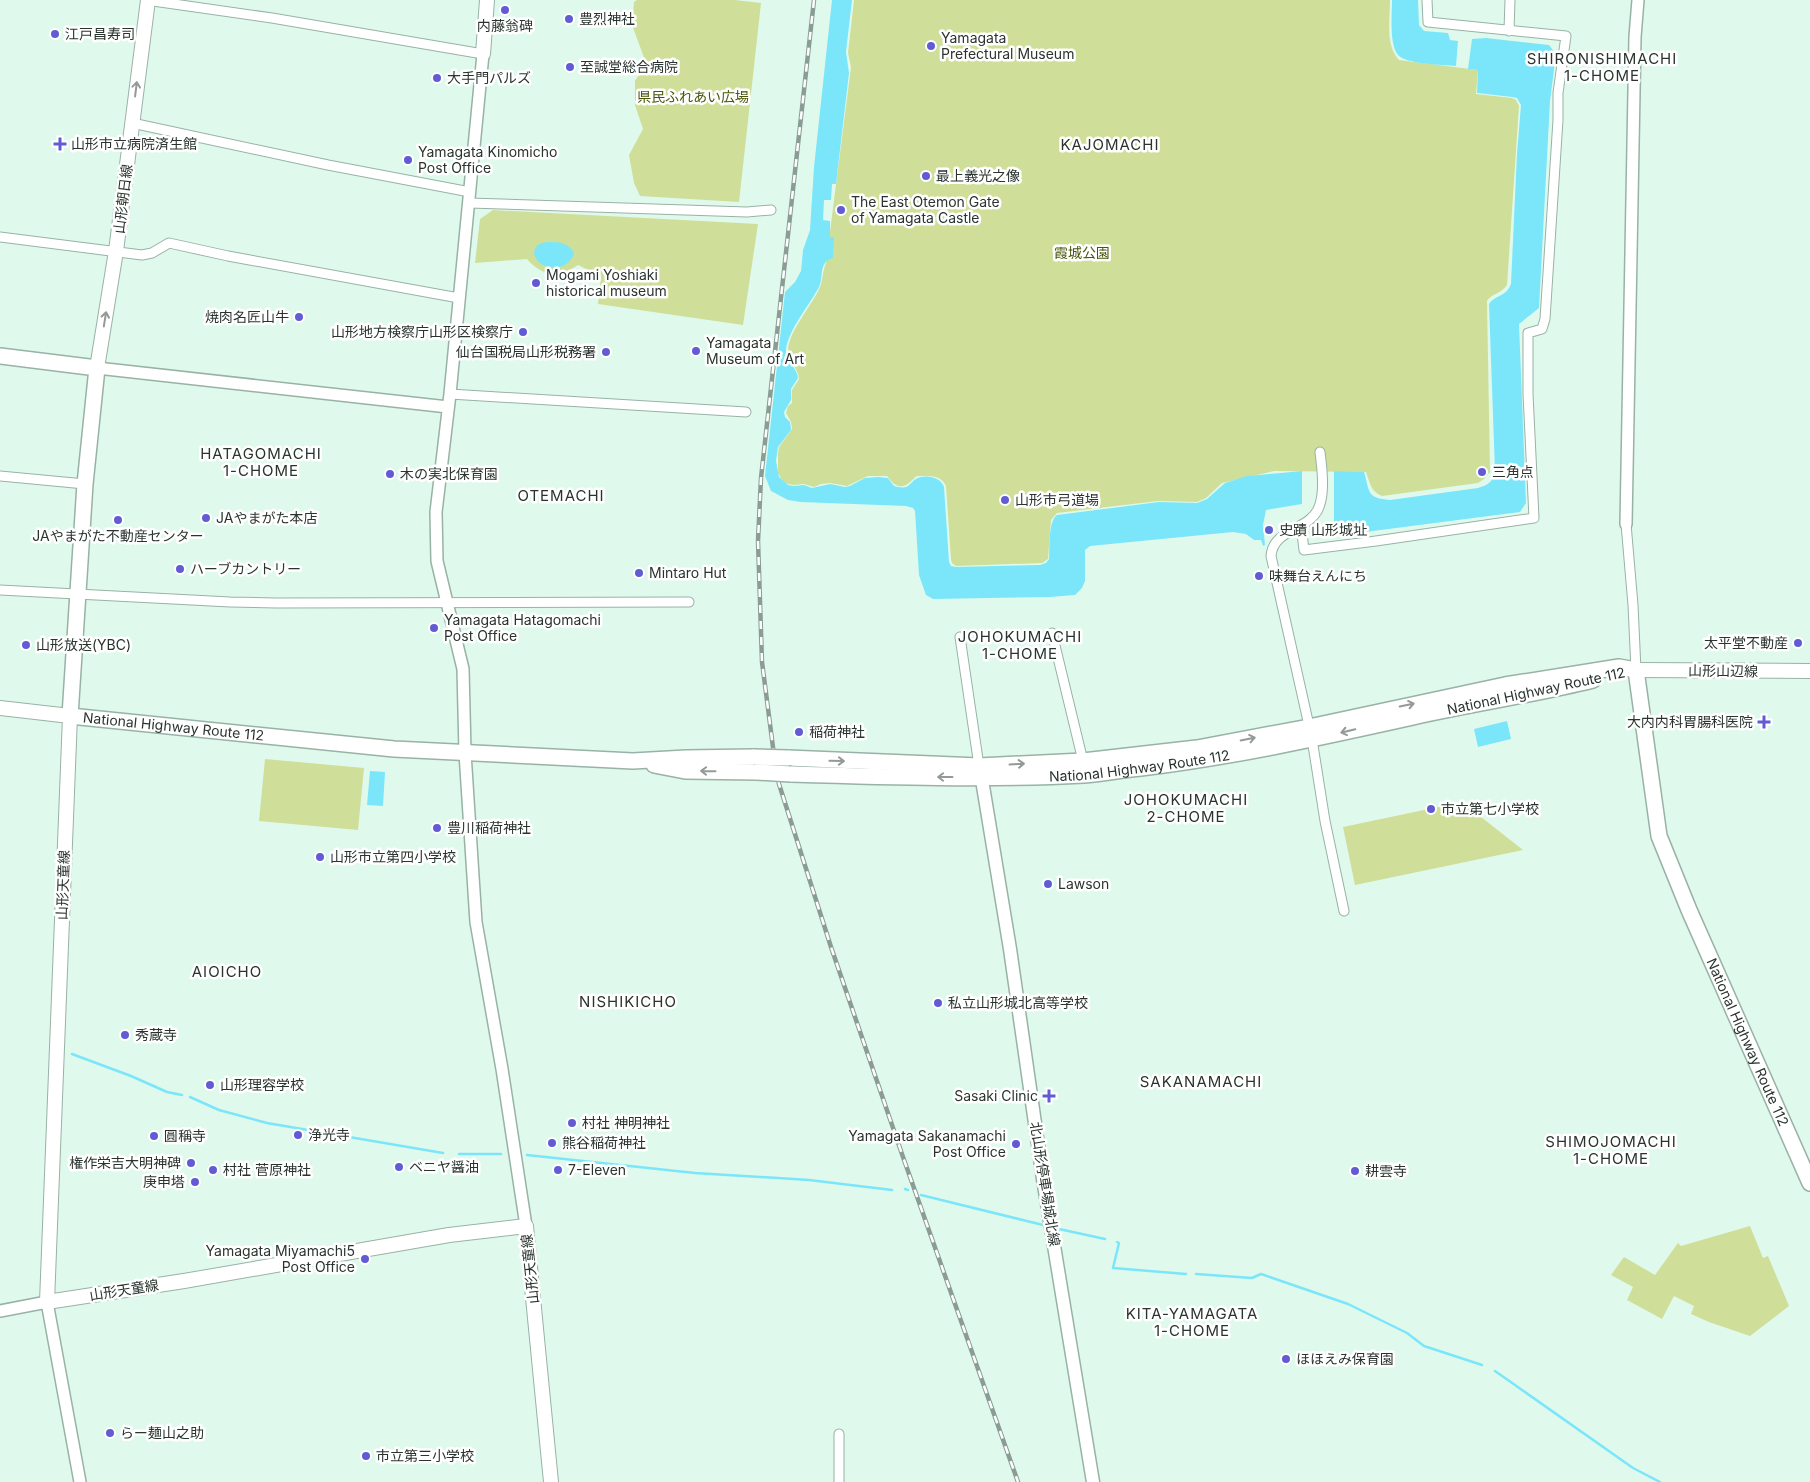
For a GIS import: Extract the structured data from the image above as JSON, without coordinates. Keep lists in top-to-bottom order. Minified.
{"streets":{"highway":["National Highway Route 112"],"main road":["山形朝日線","山形山辺線","山形天童線","北山形停車場城北線"]},"crossings":[["山形朝日線","National Highway Route 112"],["山形山辺線","National Highway Route 112"],["National Highway Route 112","山形天童線"],["National Highway Route 112","北山形停車場城北線"]],"one_way":["山形朝日線"],"districts":["SHIRONISHIMACHI 1-CHOME","KAJOMACHI","HATAGOMACHI 1-CHOME","OTEMACHI","JOHOKUMACHI 1-CHOME","JOHOKUMACHI 2-CHOME","AIOICHO","NISHIKICHO","SAKANAMACHI","SHIMOJOMACHI 1-CHOME","KITA-YAMAGATA 1-CHOME"],"parks":["県民ふれあい広場","霞城公園"],"places":{"other":["内藤翁碑","豊烈神社","江戸昌寿司","Yamagata Prefectural Museum","至誠堂総合病院","大手門パルズ","Yamagata Kinomicho Post Office","最上義光之像","The East Otemon Gate of Yamagata Castle","Mogami Yoshiaki historical museum","焼肉名匠山牛","山形地方検察庁山形区検察庁","Yamagata Museum of Art","仙台国税局山形税務署","三角点","木の実北保育園","山形市弓道場","JAやまがた本店","JAやまがた不動産センター","史蹟 山形城址","ハーブカントリー","Mintaro Hut","味舞台えんにち","Yamagata Hatagomachi Post Office","太平堂不動産","山形放送(YBC)","稲荷神社","市立第七小学校","豊川稲荷神社","山形市立第四小学校","Lawson","私立山形城北高等学校","秀蔵寺","山形理容学校","村社 神明神社","浄光寺","圓稱寺","熊谷稲荷神社","Yamagata Sakanamachi Post Office","権作栄吉大明神碑","ベニヤ醤油","村社 菅原神社","7-Eleven","耕雲寺","庚申塔","Yamagata Miyamachi5 Post Office","ほほえみ保育園","らー麺山之助","市立第三小学校"],"health":["山形市立病院済生館","大内内科胃腸科医院","Sasaki Clinic"]}}
